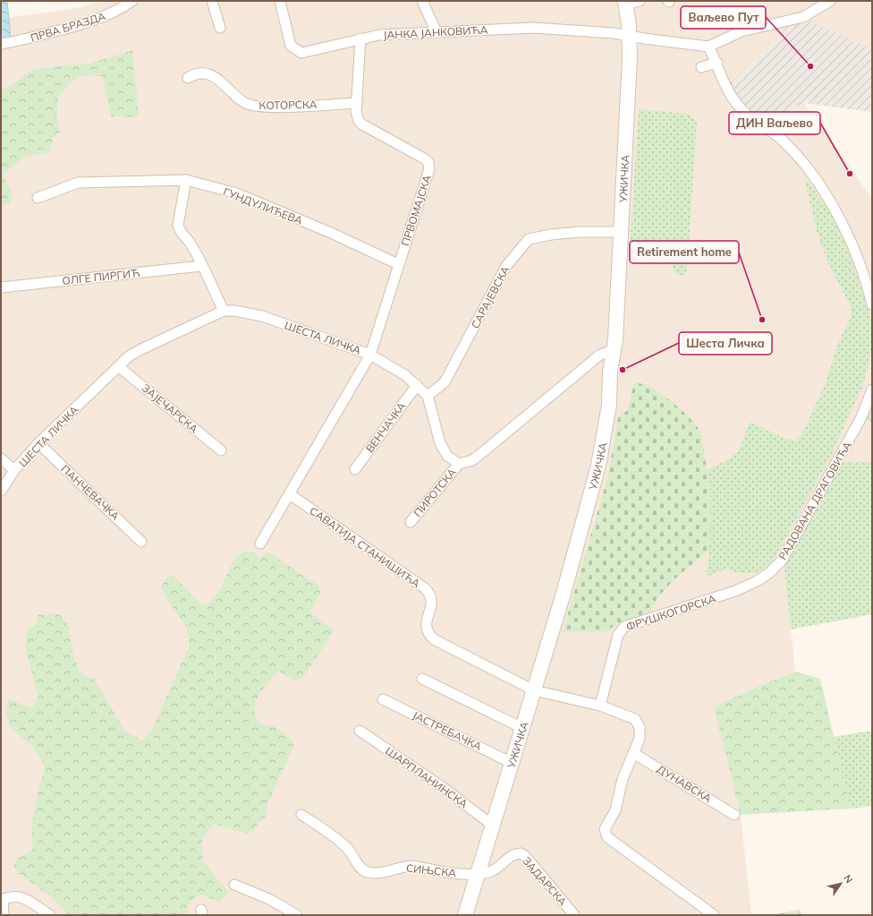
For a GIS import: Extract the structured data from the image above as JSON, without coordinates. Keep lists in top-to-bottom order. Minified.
{"streets":{"main road":["УЖИЧКА"],"street":["ПРВА БРАЗДА","ЈАНКА ЈАНКОВИЋА","КОТОРСКА","ГУНДУЛИЋЕВА","ПРВОМАЈСКА","ОЛГЕ ПИРГИЋ","САРАЈЕВСКА","ШЕСТА ЛИЧКА","ЗАЈЕЧАРСКА","ВЕНЧАЧКА","ПАНЧЕВАЧКА","ПИРОТСКА","РАДОВАНА ДРАГОВИЋА","САВАТИЈА СТАНИШИЋА","ФРУШКОГОРСКА","ЈАСТРЕБАЧКА","ШАРПЛАНИНСКА","ДУНАВСКА","СИЊСКА","ЗАДАРСКА"]},"crossings":[["ЈАНКА ЈАНКОВИЋА","УЖИЧКА"],["ЈАНКА ЈАНКОВИЋА","ПРВОМАЈСКА"],["КОТОРСКА","ПРВОМАЈСКА"],["УЖИЧКА","САРАЈЕВСКА"],["УЖИЧКА","САВАТИЈА СТАНИШИЋА"],["УЖИЧКА","ЈАСТРЕБАЧКА"],["УЖИЧКА","ШАРПЛАНИНСКА"],["УЖИЧКА","СИЊСКА"],["УЖИЧКА","ЗАДАРСКА"],["ГУНДУЛИЋЕВА","ПРВОМАЈСКА"],["ПРВОМАЈСКА","ШЕСТА ЛИЧКА"],["САРАЈЕВСКА","ШЕСТА ЛИЧКА"],["ШЕСТА ЛИЧКА","ЗАЈЕЧАРСКА"],["ШЕСТА ЛИЧКА","ВЕНЧАЧКА"],["ШЕСТА ЛИЧКА","ПАНЧЕВАЧКА"],["РАДОВАНА ДРАГОВИЋА","ФРУШКОГОРСКА"],["САВАТИЈА СТАНИШИЋА","ФРУШКОГОРСКА"],["САВАТИЈА СТАНИШИЋА","ДУНАВСКА"],["СИЊСКА","ЗАДАРСКА"]],"places":["Ваљево Пут","ДИН Ваљево","Retirement home","Шеста Личка"],"north":"top right"}
